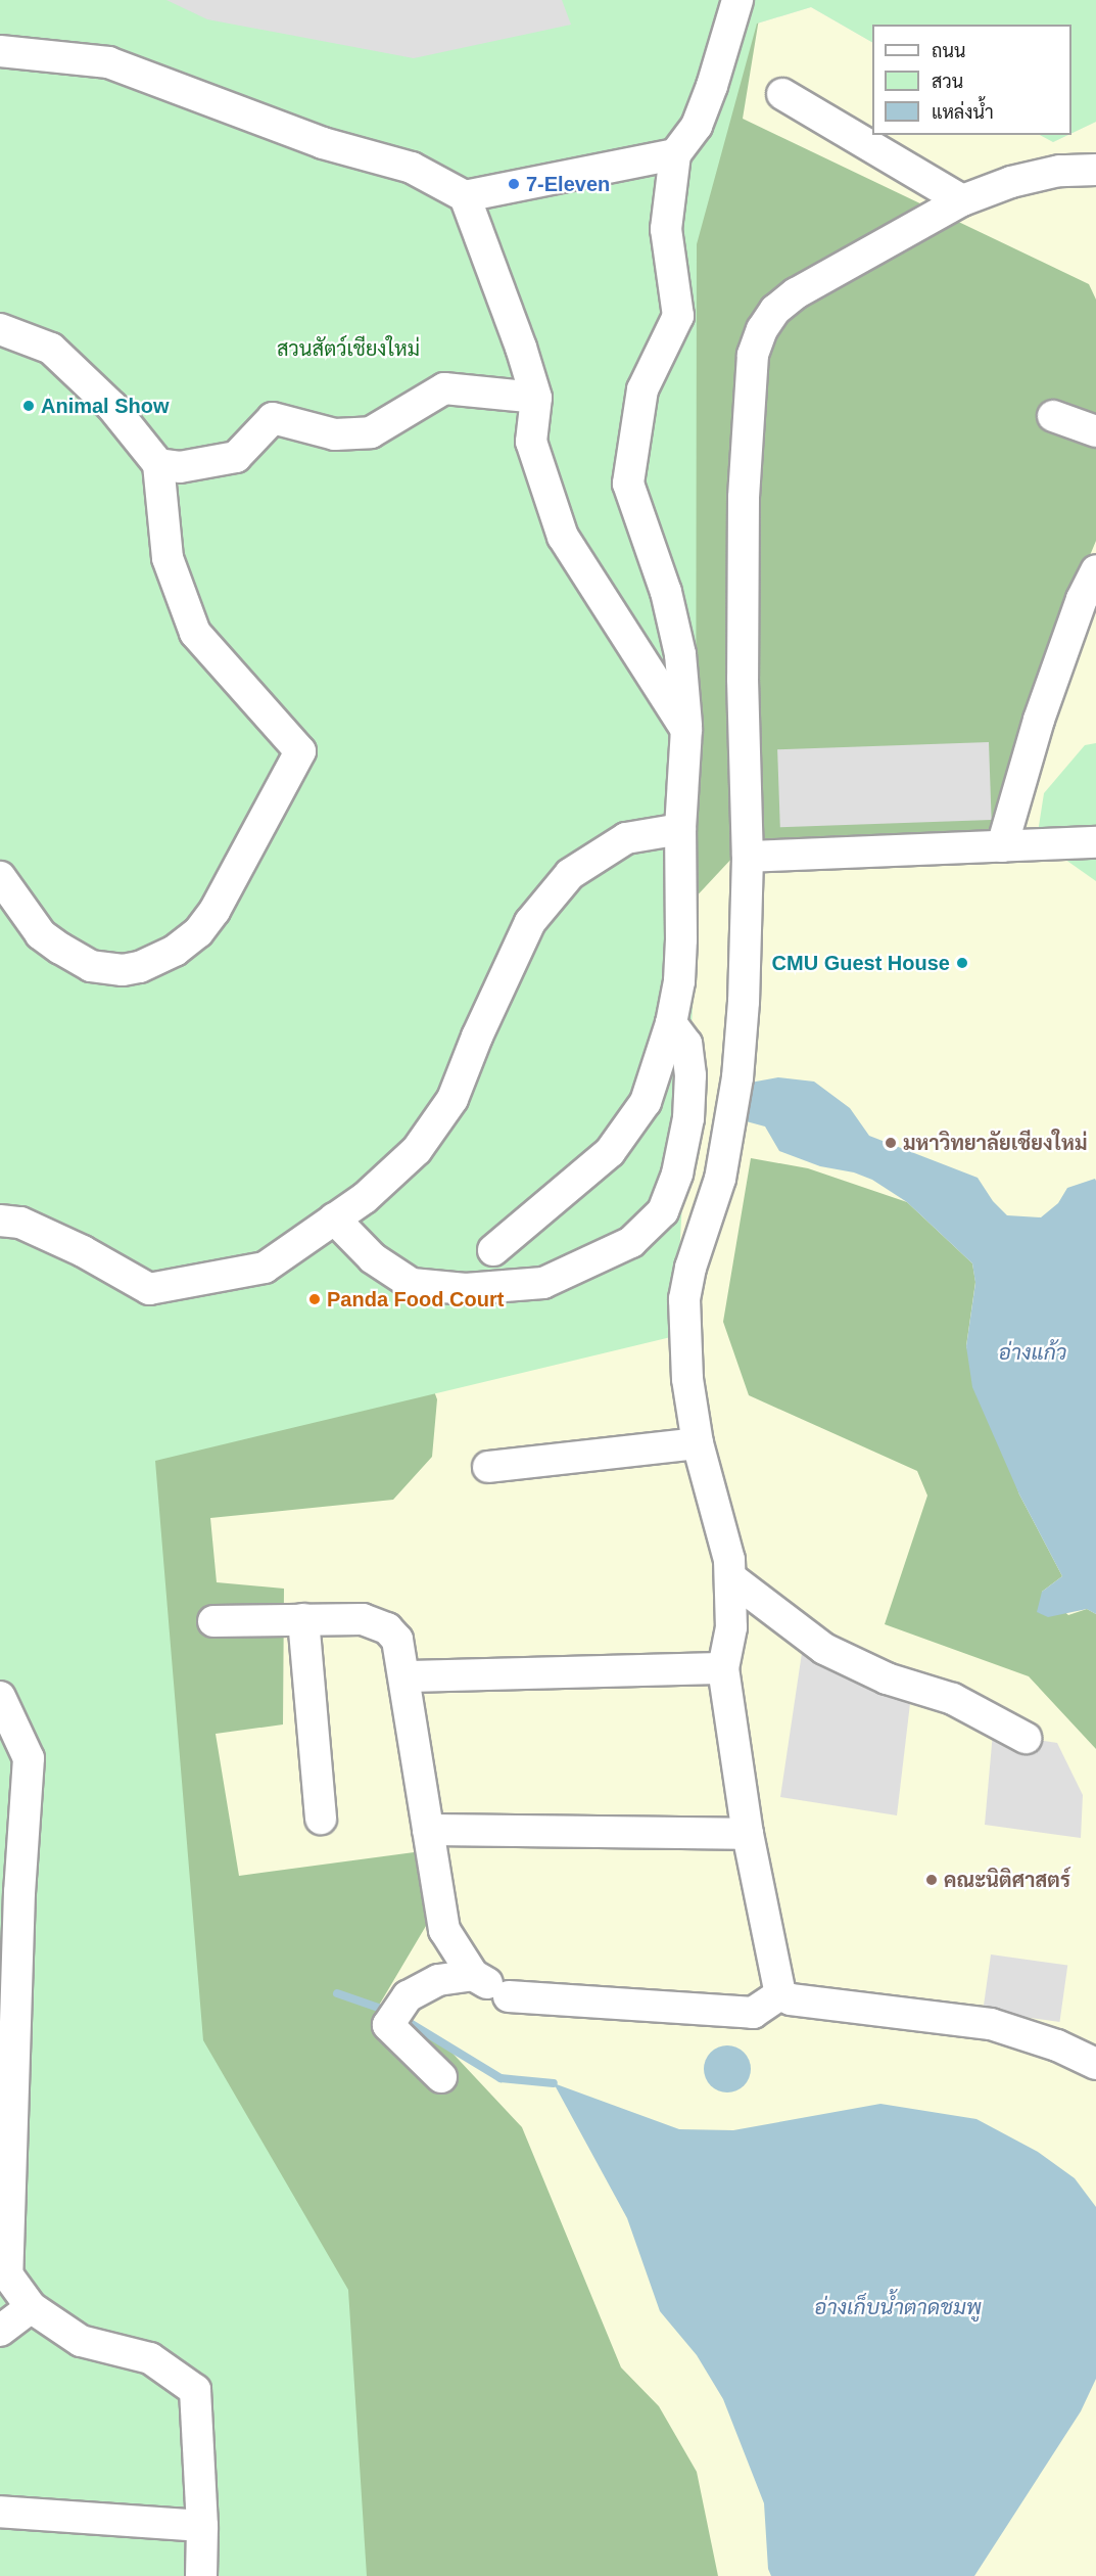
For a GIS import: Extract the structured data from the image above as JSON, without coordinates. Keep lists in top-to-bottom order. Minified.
{"water":["อ่างแก้ว","อ่างเก็บน้ำตาดชมพู"],"parks":["สวนสัตว์เชียงใหม่"],"places":["7-Eleven","Animal Show","CMU Guest House","มหาวิทยาลัยเชียงใหม่","Panda Food Court","คณะนิติศาสตร์"],"legend":["ถนน","สวน","แหล่งน้ำ"]}
